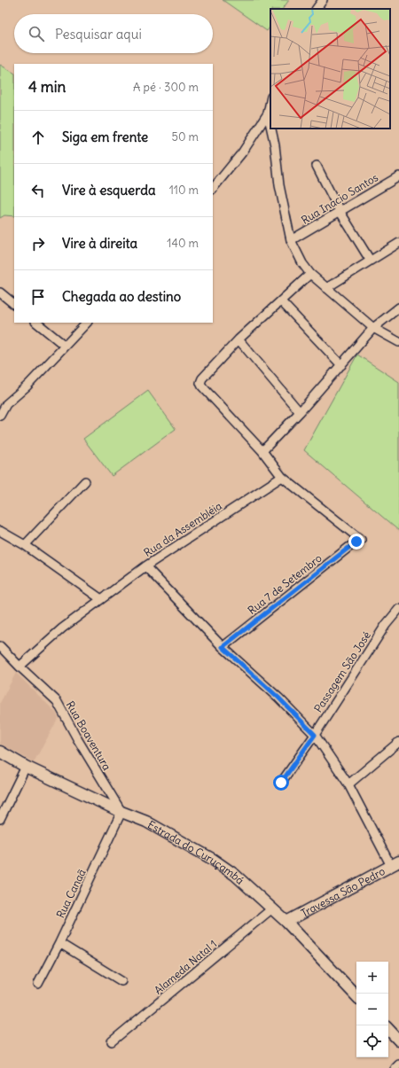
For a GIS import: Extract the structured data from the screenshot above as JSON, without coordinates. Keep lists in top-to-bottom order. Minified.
{"streets":{"street":["Rua Inacio Santos","Rua da Assembléia","Rua 7 de Setembro","Passagem São José","Rua Boaventura","Estrada do Curuçambá","Travessa São Pedro","Rua Canaã","Alameda Natal 1"]},"crossings":[["Rua da Assembléia","Rua 7 de Setembro"],["Rua da Assembléia","Rua Boaventura"],["Rua Boaventura","Estrada do Curuçambá"],["Rua Boaventura","Rua Canaã"],["Estrada do Curuçambá","Travessa São Pedro"],["Estrada do Curuçambá","Rua Canaã"],["Estrada do Curuçambá","Alameda Natal 1"]],"page":{"search":"Pesquisar aqui","heading":["4 min","A pé · 300 m"],"list":[["Siga em frente","50 m"],["Vire à esquerda","110 m"],["Vire à direita","140 m"],"Chegada ao destino"],"map_buttons":["+","−"]}}
